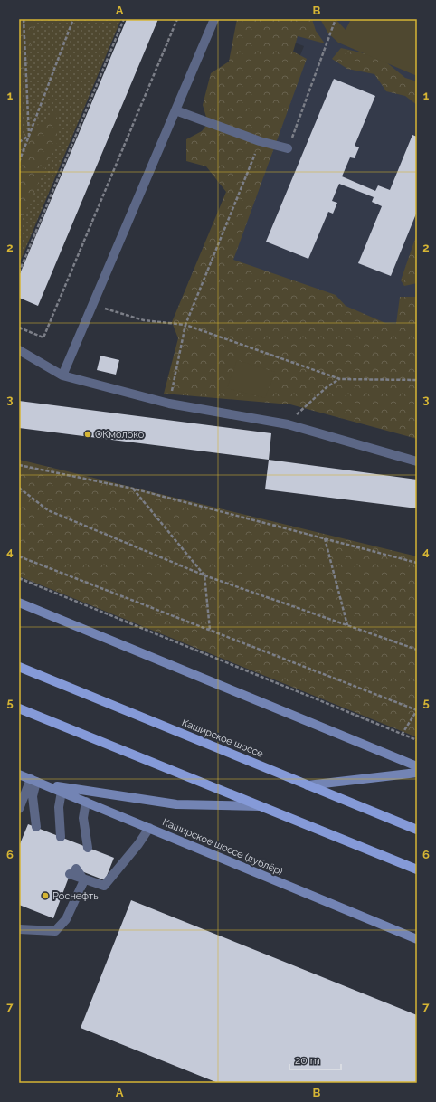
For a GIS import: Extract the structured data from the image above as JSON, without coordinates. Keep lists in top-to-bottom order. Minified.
{"streets":{"main road":["Каширское шоссе","Каширское шоссе (дублёр)"]},"places":["ОКмолоко","Роснефть"],"scale_bar":"20 m","grid":{"columns":["A","B"],"rows":["1","2","3","4","5","6","7"]}}
